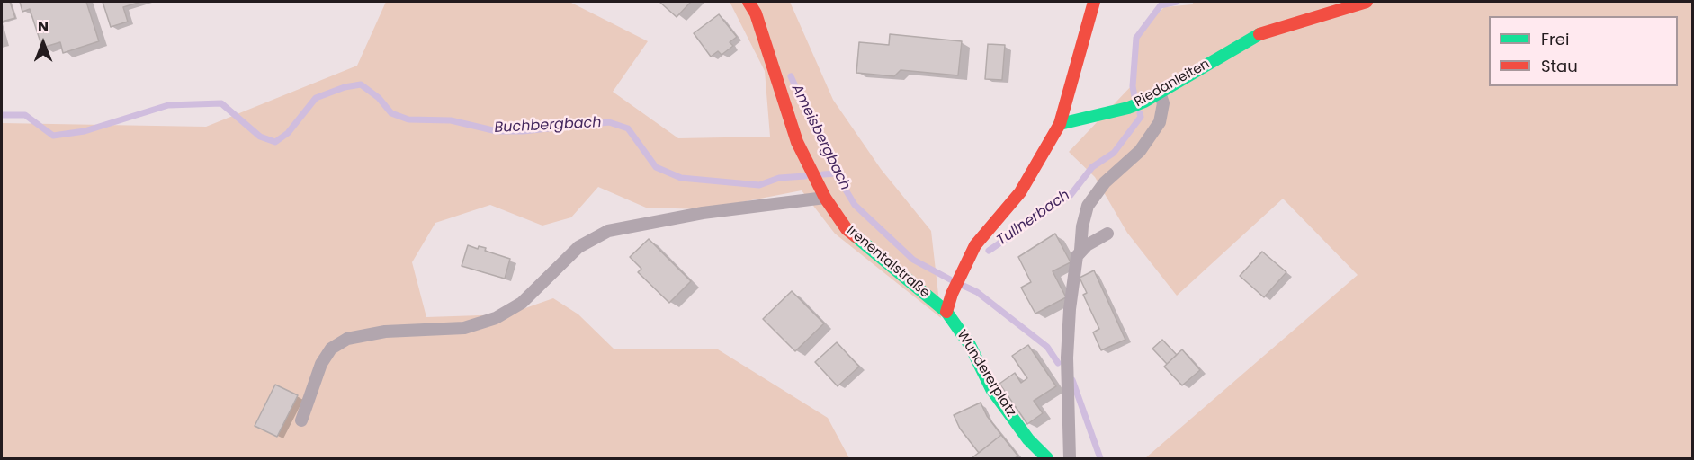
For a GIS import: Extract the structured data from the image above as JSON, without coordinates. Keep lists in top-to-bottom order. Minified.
{"streets":{"street":["Riedanleiten","Irenentalstraße","Wundererplatz"]},"crossings":[["Irenentalstraße","Wundererplatz"]],"water":["Buchbergbach","Ameisbergbach","Tullnerbach"],"legend":["Frei","Stau"],"north":"top"}
